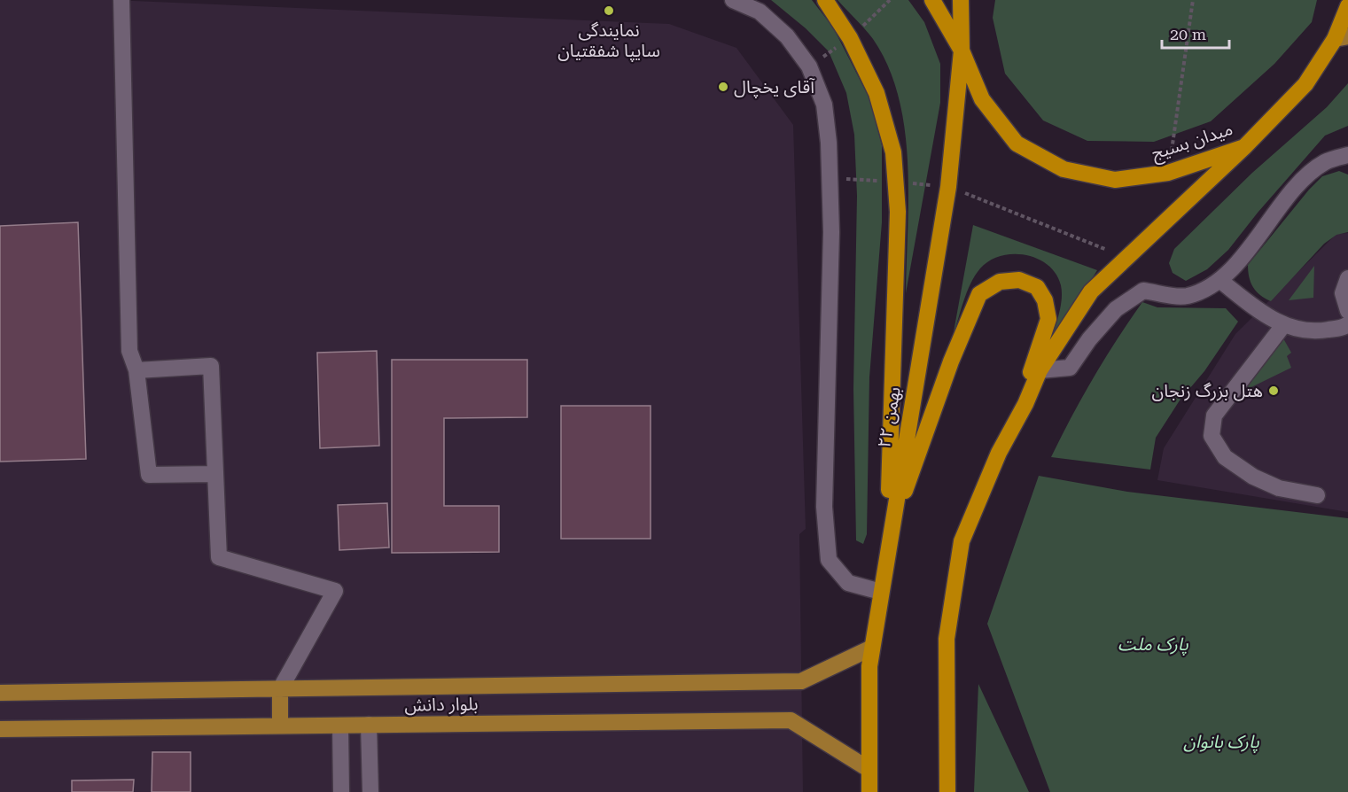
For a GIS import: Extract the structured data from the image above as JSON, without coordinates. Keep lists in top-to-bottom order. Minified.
{"streets":{"highway":["میدان بسیج","۲۲ بهمن"],"main road":["بلوار دانش"]},"crossings":[["میدان بسیج","۲۲ بهمن"],["۲۲ بهمن","بلوار دانش"]],"parks":["پارک ملت","پارک بانوان"],"places":["نمایندگی سایپا شفقتیان","آقای یخچال","هتل بزرگ زنجان"],"scale_bar":"20 m"}
